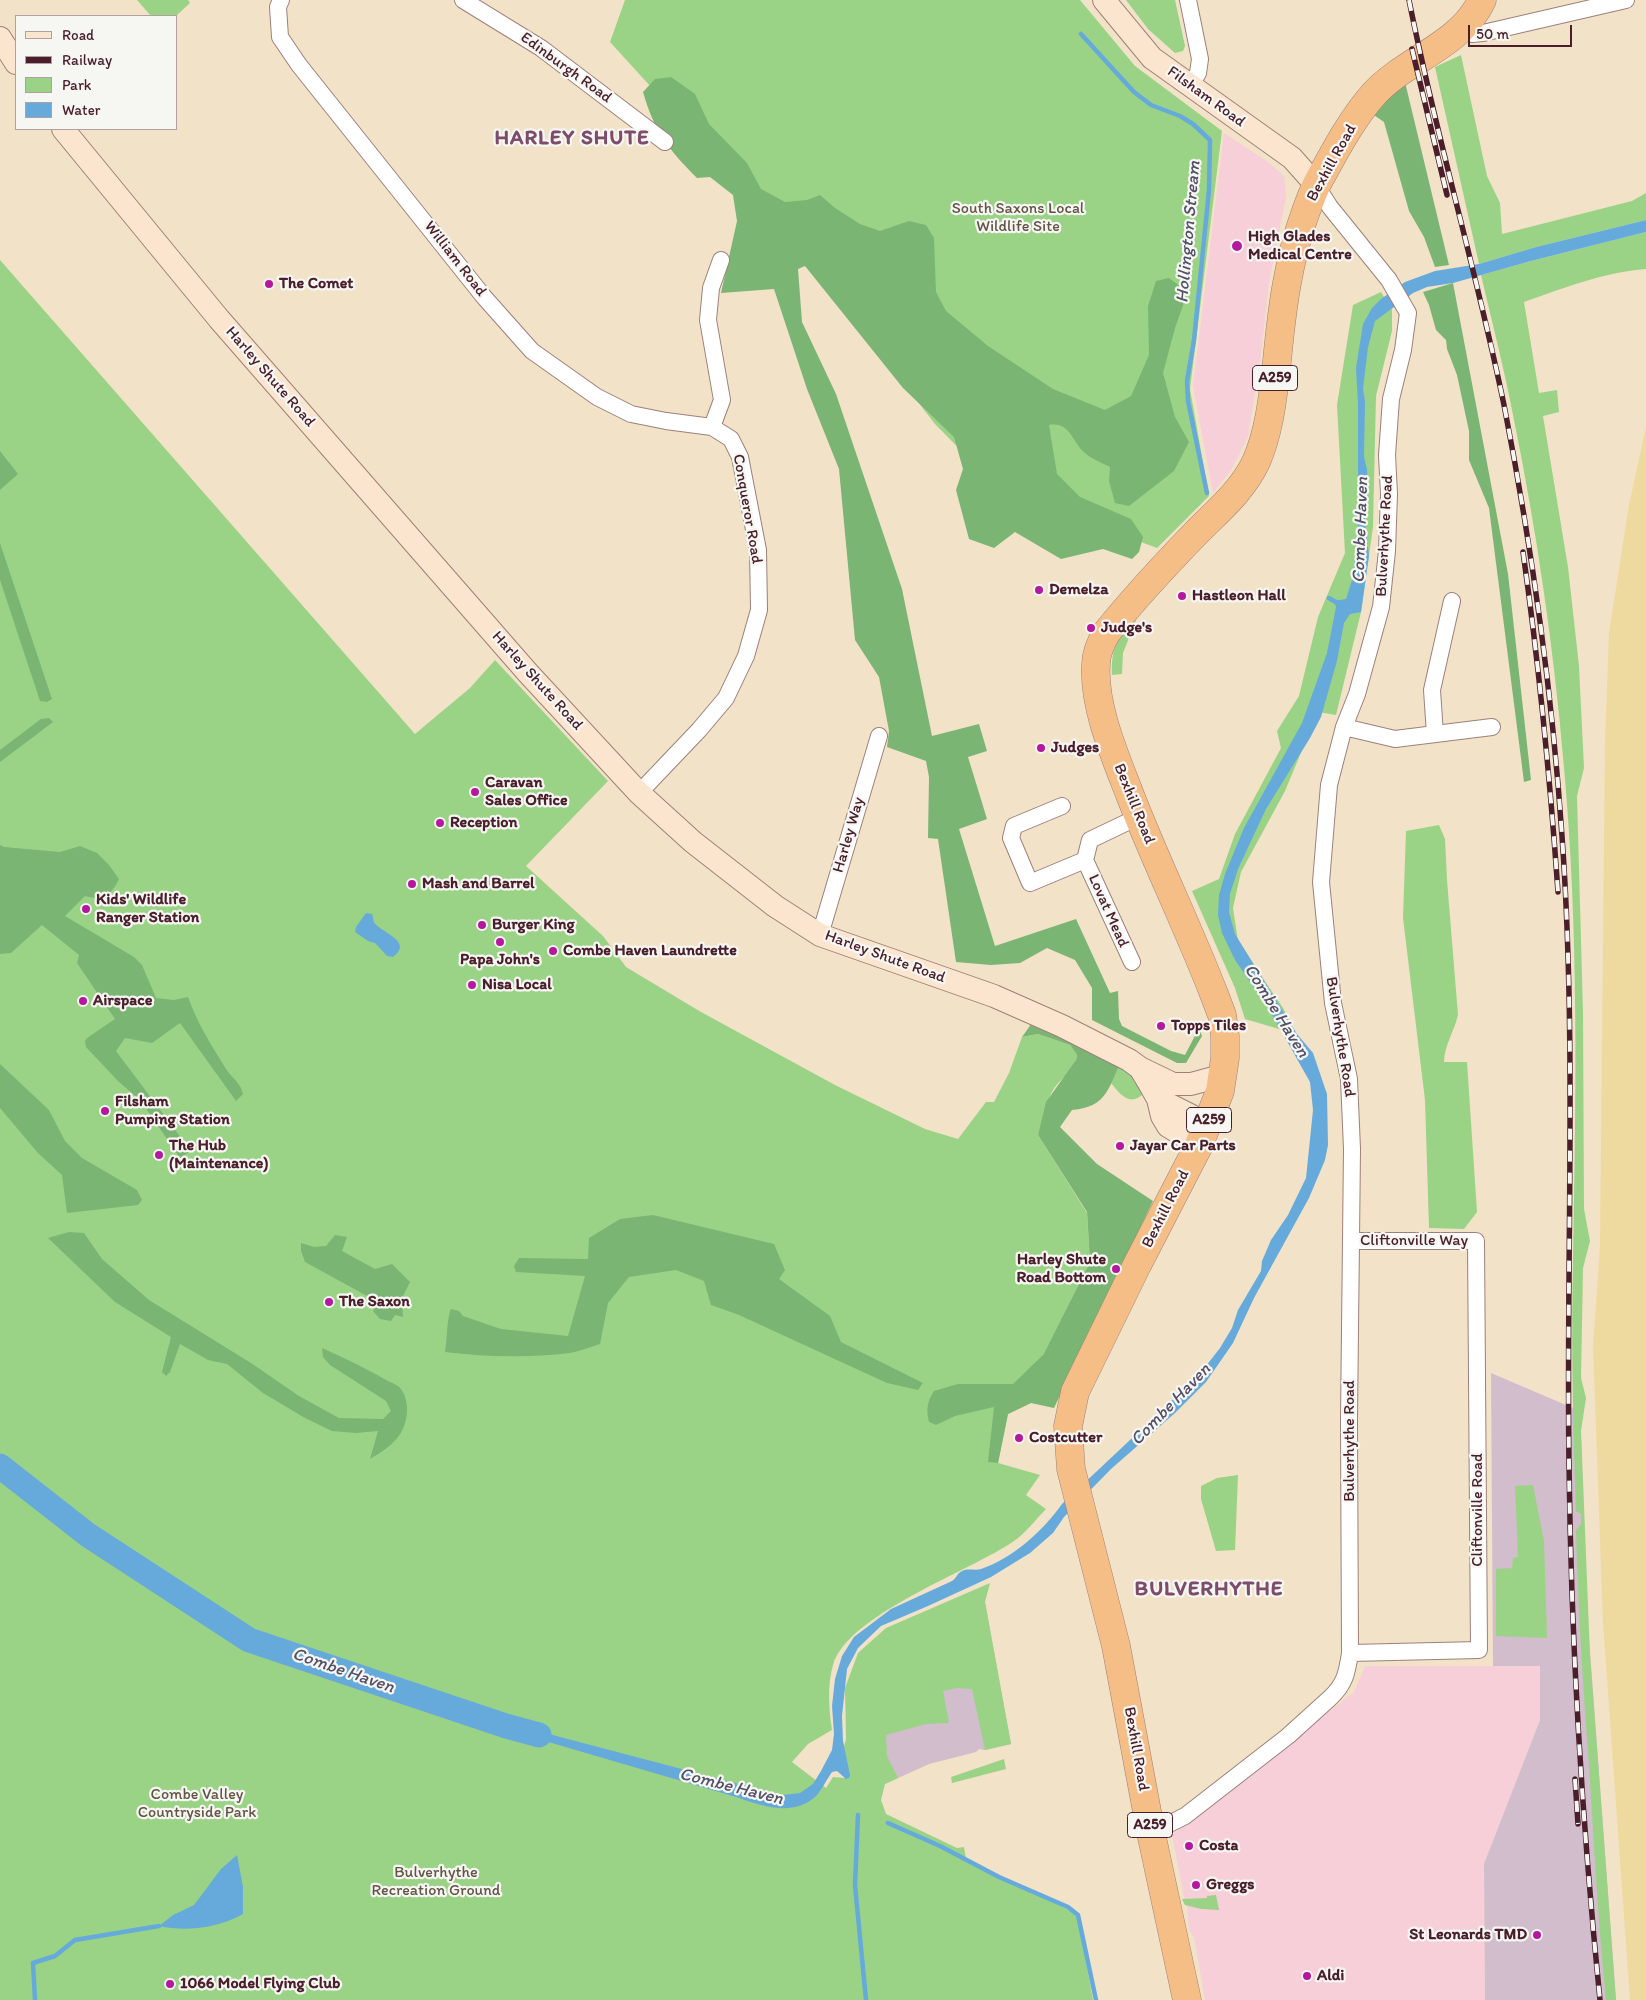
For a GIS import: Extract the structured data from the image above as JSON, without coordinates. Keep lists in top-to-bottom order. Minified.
{"streets":{"highway":["Bexhill Road","A259"],"main road":["Filsham Road","Harley Shute Road"],"street":["Edinburgh Road","William Road","Conqueror Road","Bulverhythe Road","Harley Way","Lovat Mead","Cliftonville Way","Cliftonville Road"]},"crossings":[["Filsham Road","Bexhill Road"],["Filsham Road","Bulverhythe Road"],["Bexhill Road","Harley Shute Road"],["Bexhill Road","Bulverhythe Road"],["Bexhill Road","Lovat Mead"],["William Road","Conqueror Road"],["Harley Shute Road","Conqueror Road"],["Harley Shute Road","Harley Way"],["Bulverhythe Road","Cliftonville Way"],["Bulverhythe Road","Cliftonville Road"],["Cliftonville Way","Cliftonville Road"]],"districts":["HARLEY SHUTE","BULVERHYTHE"],"water":["Hollington Stream","Combe Haven"],"parks":["South Saxons Local Wildlife Site","Combe Valley Countryside Park","Bulverhythe Recreation Ground"],"places":["High Glades Medical Centre","The Comet","Demelza","Hastleon Hall","Judge's","Judges","Caravan Sales Office","Reception","Mash and Barrel","Kids' Wildlife Ranger Station","Burger King","Papa John's","Combe Haven Laundrette","Nisa Local","Airspace","Topps Tiles","Filsham Pumping Station","Jayar Car Parts","The Hub (Maintenance)","Harley Shute Road Bottom","The Saxon","Costcutter","Costa","Greggs","St Leonards TMD","Aldi","1066 Model Flying Club"],"legend":["Road","Railway","Park","Water"],"scale_bar":"50 m"}
